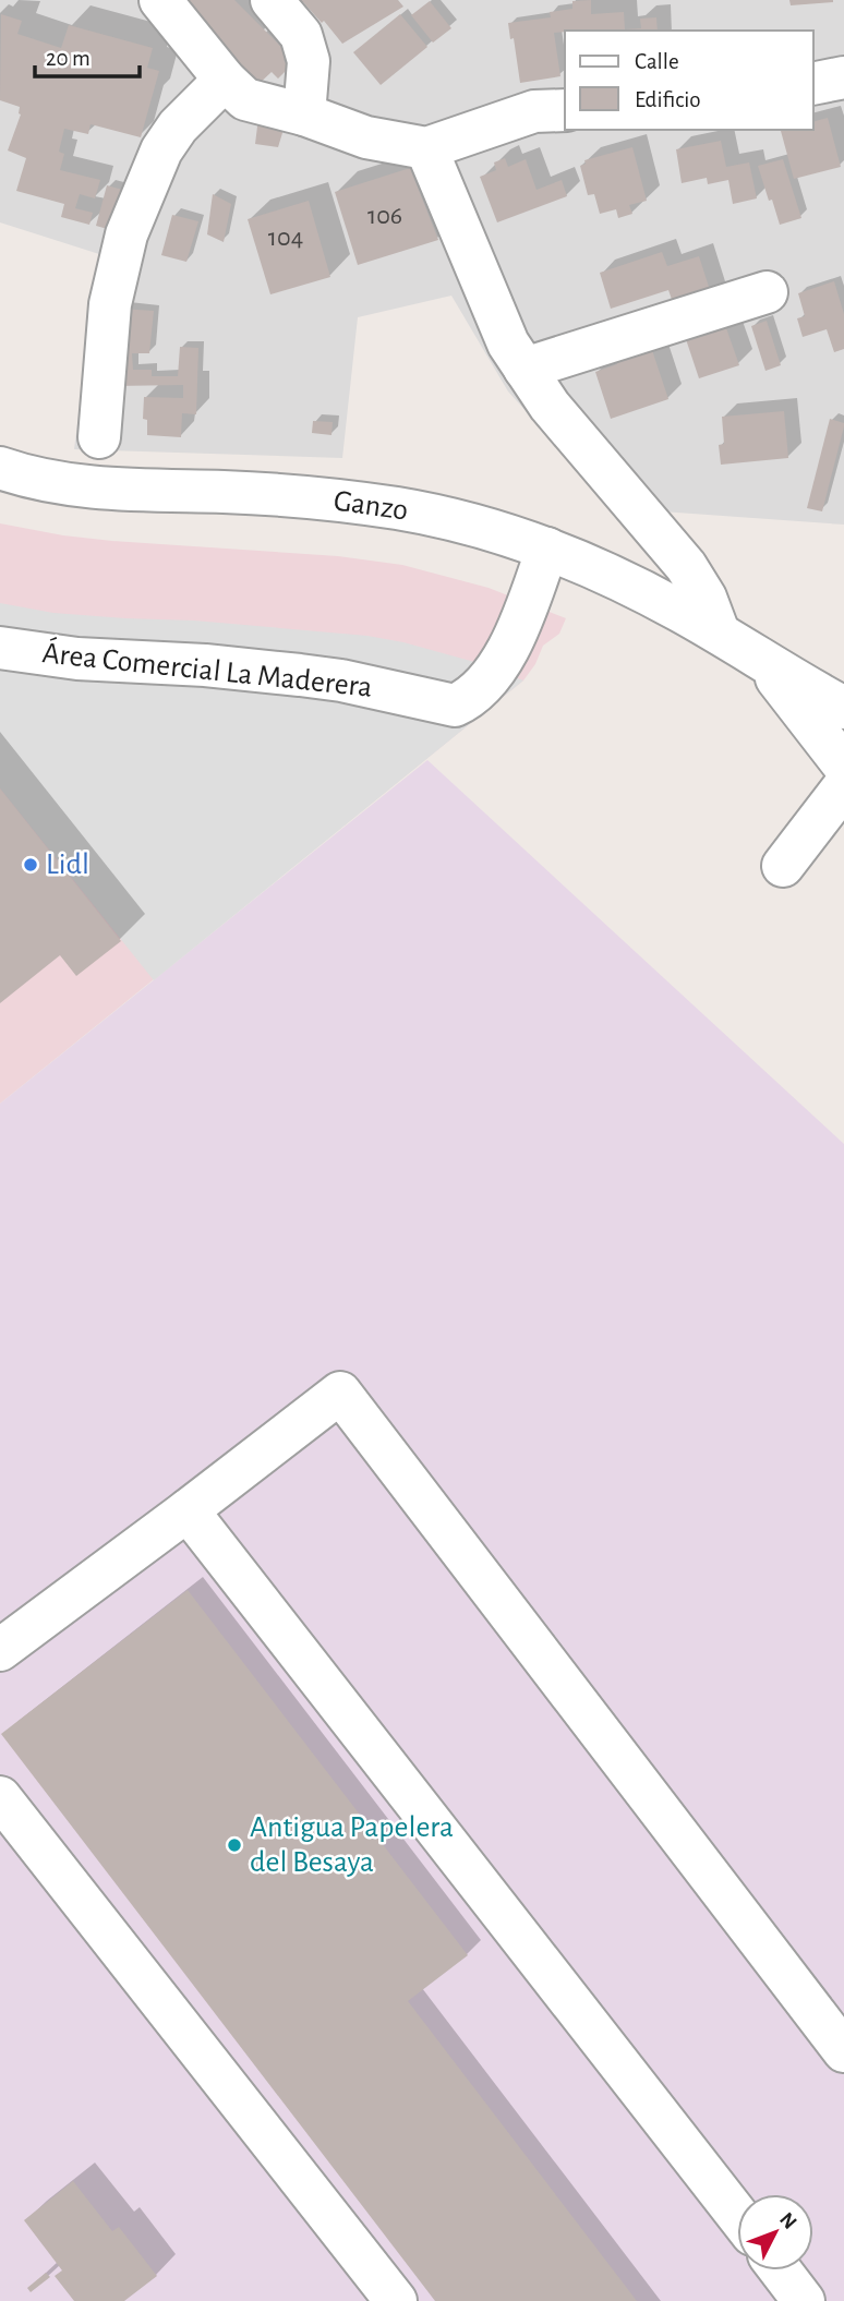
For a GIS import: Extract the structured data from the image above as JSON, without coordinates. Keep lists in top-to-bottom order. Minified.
{"streets":{"street":["Ganzo","Área Comercial La Maderera"]},"crossings":[["Ganzo","Área Comercial La Maderera"]],"places":["Lidl","Antigua Papelera del Besaya"],"house_numbers":["106","104"],"legend":["Calle","Edificio"],"scale_bar":"20 m","north":"top right"}
